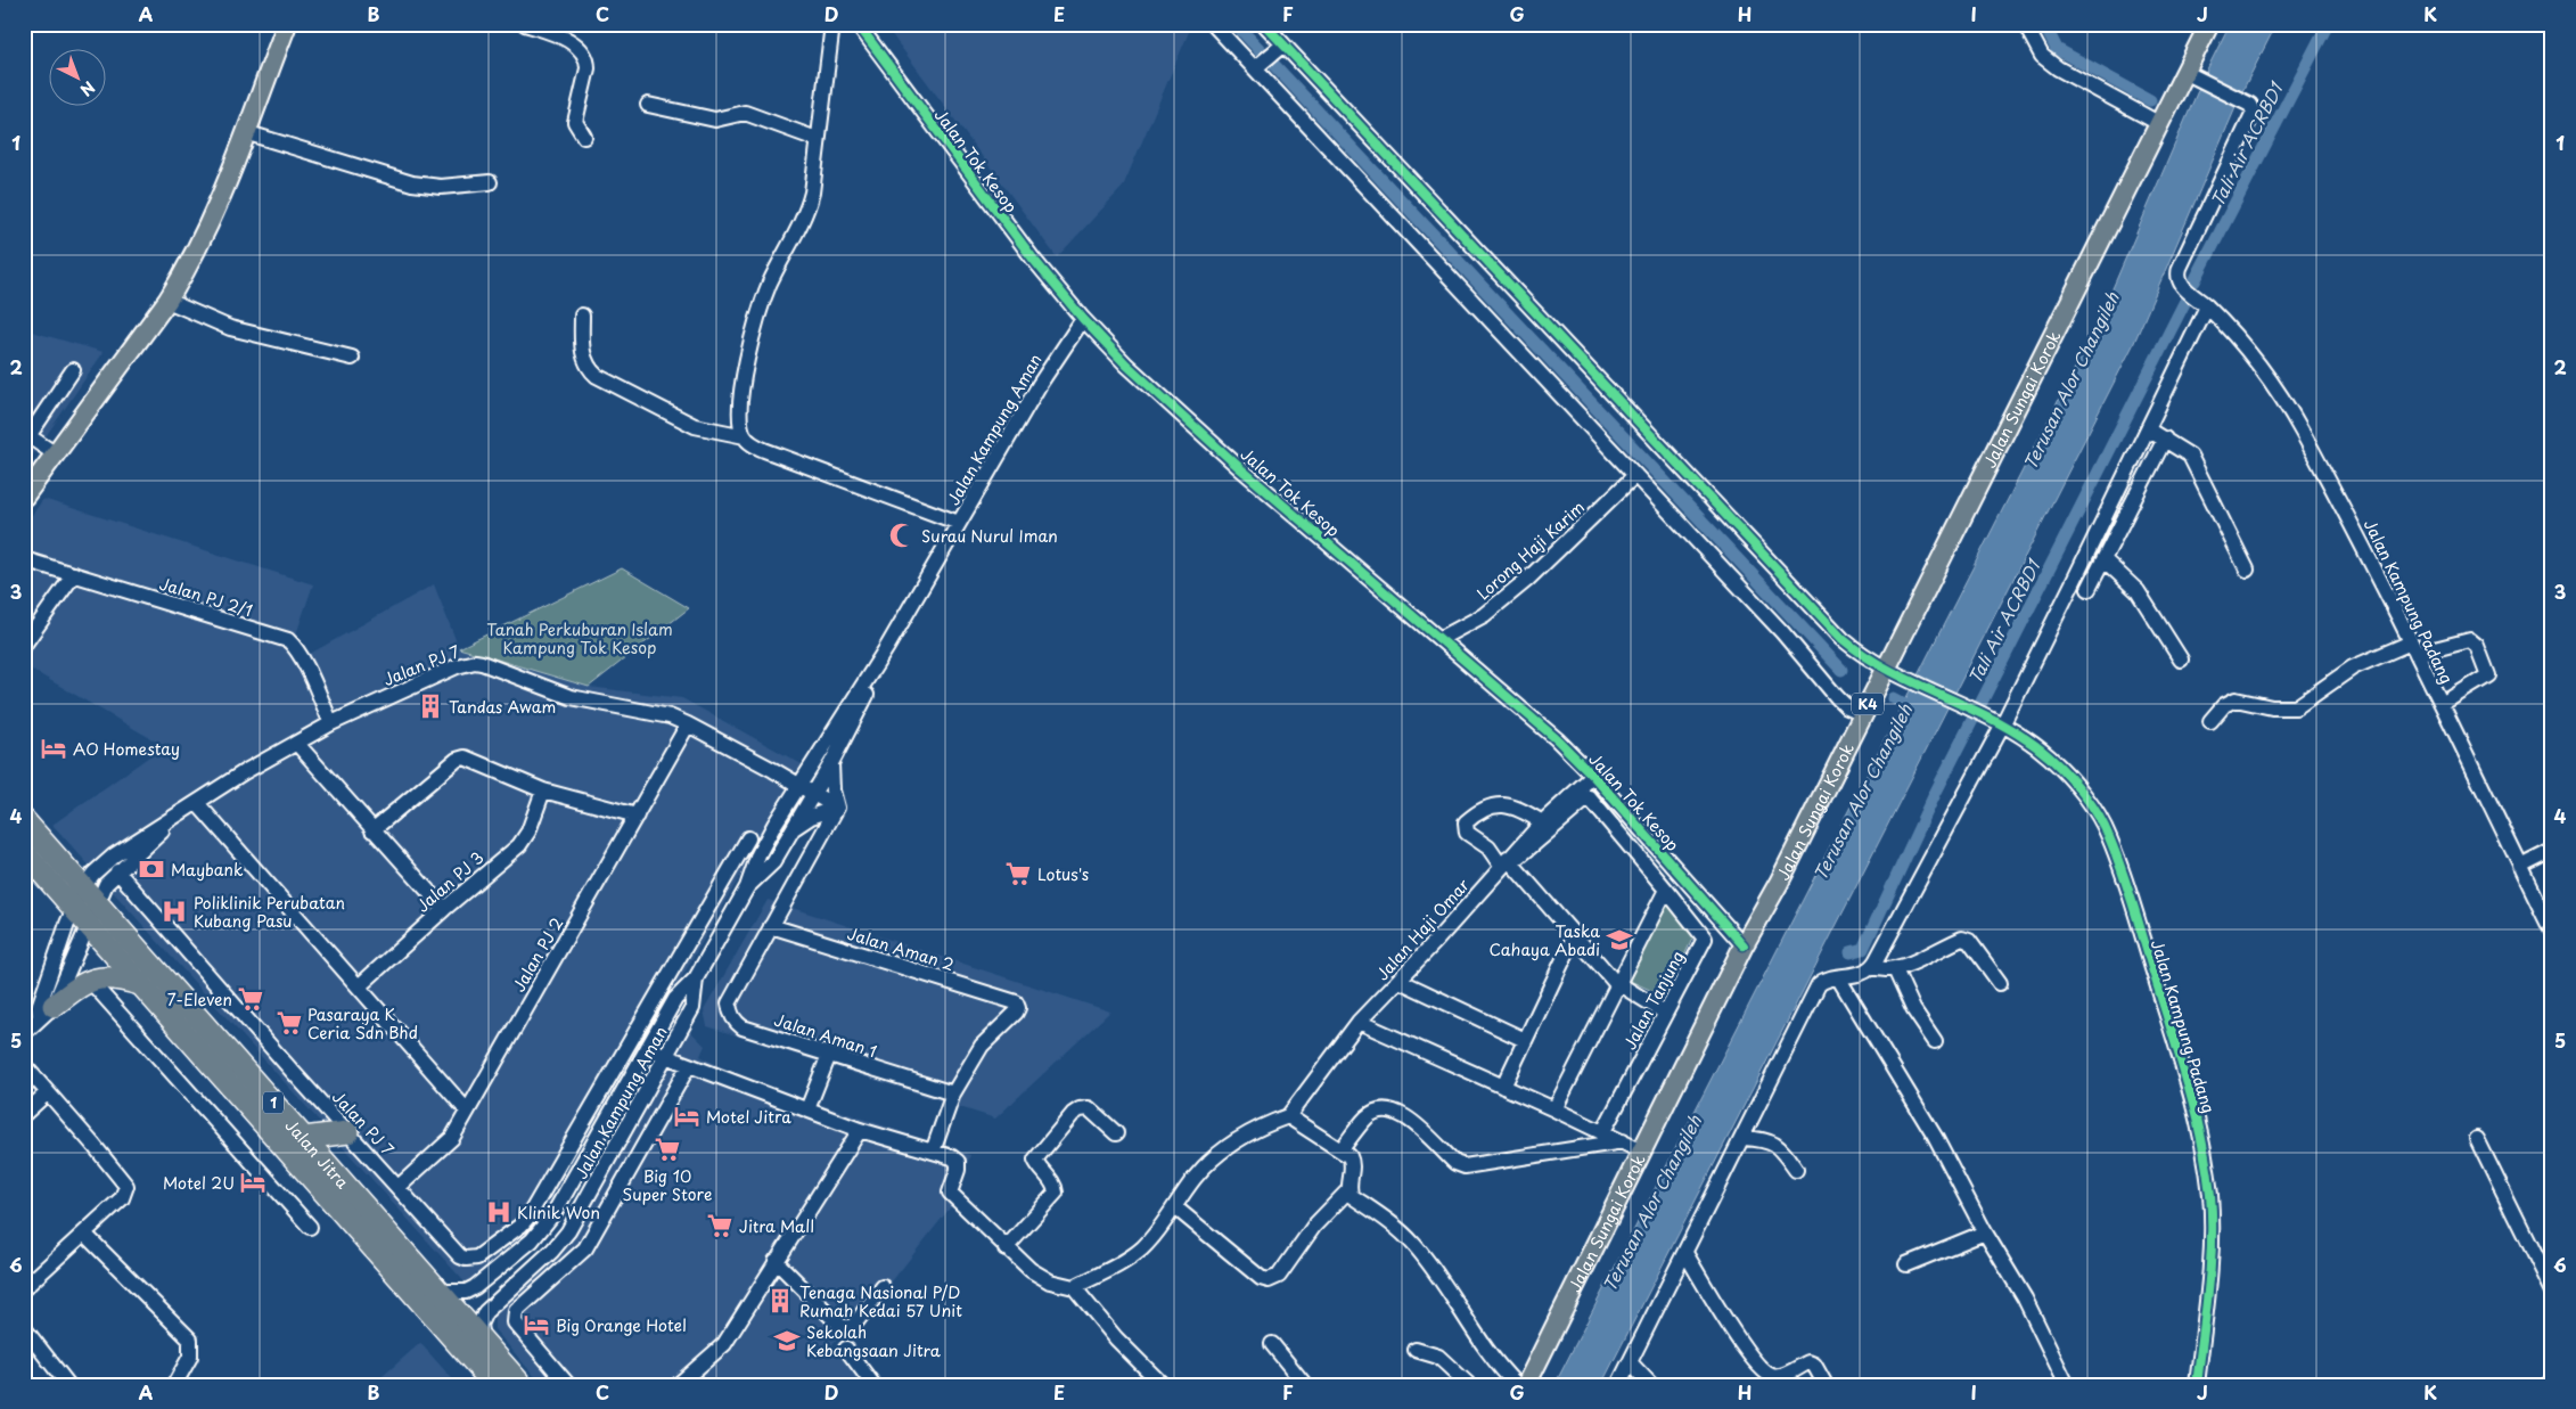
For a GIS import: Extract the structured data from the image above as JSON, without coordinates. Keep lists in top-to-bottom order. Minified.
{"streets":{"highway":["1","Jalan Jitra"],"main road":["Jalan Sungai Korok","K4"],"street":["Jalan Tok Kesop","Jalan Kampung Aman","Lorong Haji Karim","Jalan PJ 2/1","Jalan Kampung Padang","Jalan PJ 7","Jalan PJ 3","Jalan Haji Omar","Jalan Aman 2","Jalan PJ 2","Jalan Tanjung","Jalan Aman 1"]},"crossings":[["Jalan Tok Kesop","Jalan Sungai Korok"],["Jalan Tok Kesop","Jalan Kampung Aman"],["Jalan Tok Kesop","Lorong Haji Karim"],["Jalan Tok Kesop","Jalan Haji Omar"],["Jalan Sungai Korok","Jalan Kampung Padang"],["Jalan Kampung Aman","Jalan PJ 7"],["Jalan Kampung Aman","Jalan Jitra"],["Jalan PJ 2/1","Jalan PJ 7"],["Jalan PJ 7","Jalan PJ 2"],["Jalan PJ 7","Jalan Aman 1"],["Jalan Aman 2","Jalan Aman 1"]],"water":["Tali Air ACRBD1","Terusan Alor Changileh"],"parks":["Tanah Perkuburan Islam Kampung Tok Kesop"],"places":{"mosque":["Surau Nurul Iman"],"building":["Tandas Awam","Tenaga Nasional P/D Rumah Kedai 57 Unit"],"hotel":["AO Homestay","Motel Jitra","Motel 2U","Big Orange Hotel"],"bank":["Maybank"],"supermarket":["Lotus's","7-Eleven","Pasaraya K Ceria Sdn Bhd","Big 10 Super Store","Jitra Mall"],"hospital":["Poliklinik Perubatan Kubang Pasu","Klinik Won"],"school or university":["Taska Cahaya Abadi","Sekolah Kebangsaan Jitra"]},"north":"bottom right","grid":{"columns":["A","B","C","D","E","F","G","H","I","J","K"],"rows":["1","2","3","4","5","6"]}}
